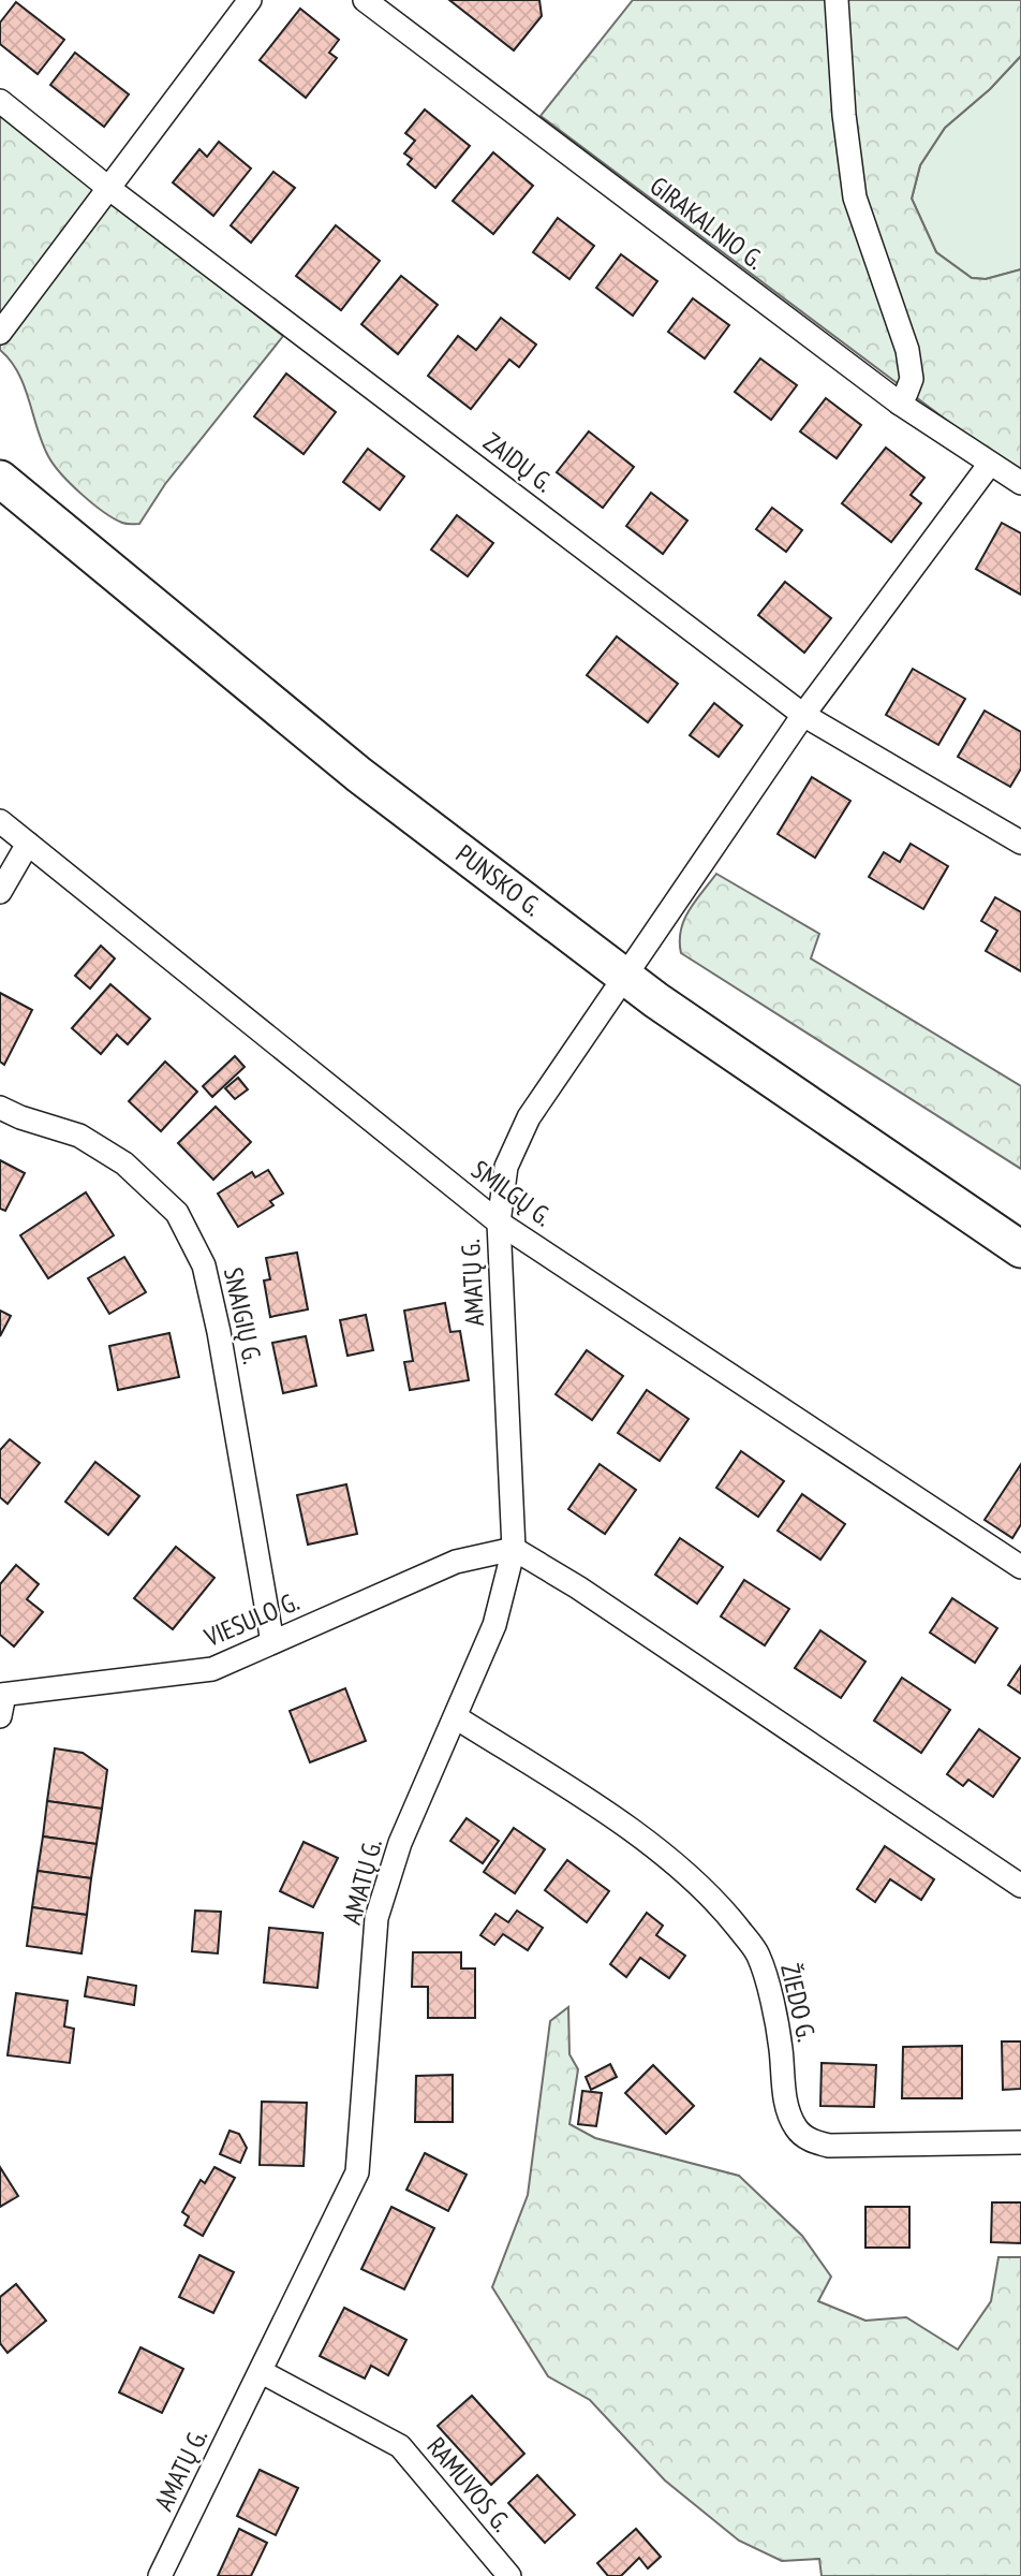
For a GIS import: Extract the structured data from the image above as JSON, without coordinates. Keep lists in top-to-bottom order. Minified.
{"streets":{"main road":["PUNSKO G."],"street":["GIRAKALNIO G.","ZAIDŲ G.","SMILGŲ G.","AMATŲ G.","SNAIGIŲ G.","VIESULO G.","ŽIEDO G.","RAMUVOS G."]},"crossings":[["GIRAKALNIO G.","AMATŲ G."],["ZAIDŲ G.","AMATŲ G."],["PUNSKO G.","AMATŲ G."],["SMILGŲ G.","AMATŲ G."],["AMATŲ G.","VIESULO G."],["AMATŲ G.","ŽIEDO G."],["AMATŲ G.","RAMUVOS G."],["SNAIGIŲ G.","VIESULO G."]]}
